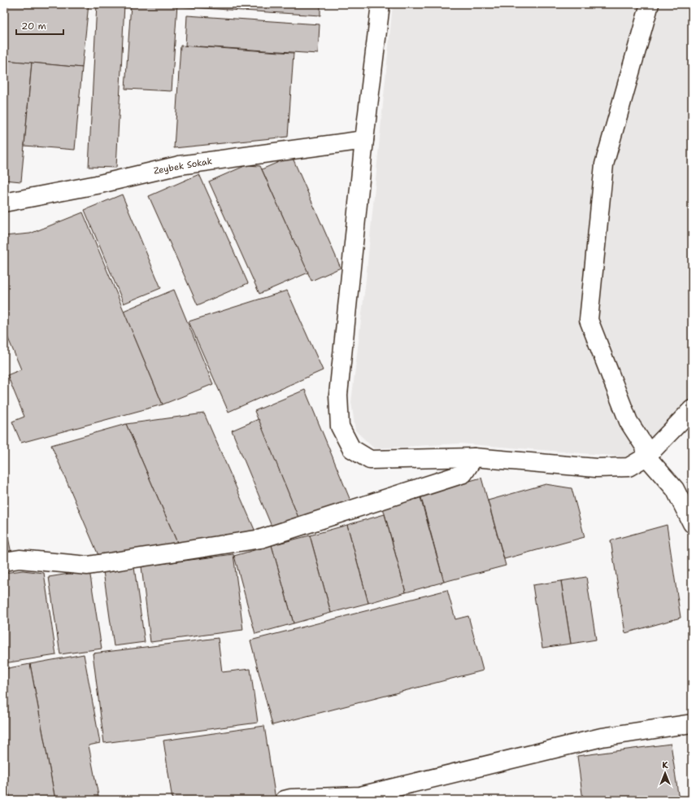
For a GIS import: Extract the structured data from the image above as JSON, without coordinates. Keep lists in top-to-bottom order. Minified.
{"streets":{"street":["Zeybek Sokak"]},"scale_bar":"20 m","north":"top"}
